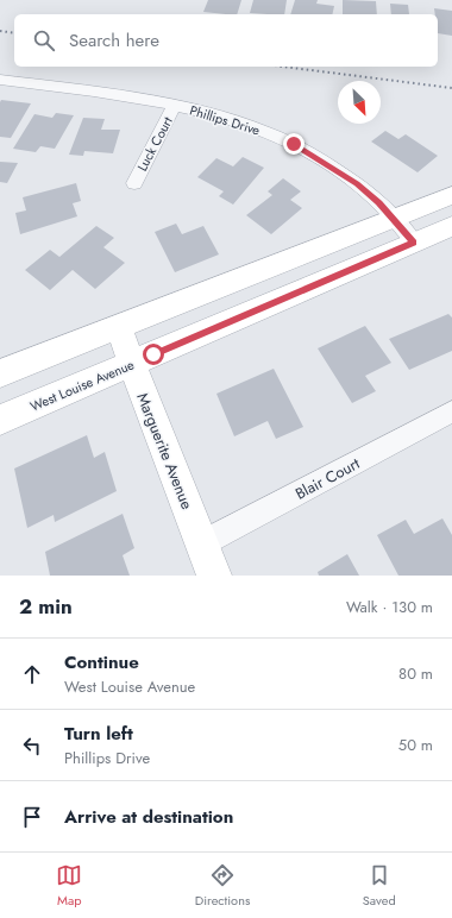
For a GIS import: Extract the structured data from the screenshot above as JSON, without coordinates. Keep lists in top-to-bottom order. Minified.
{"streets":{"main road":["West Louise Avenue","Marguerite Avenue"],"street":["Phillips Drive","Luck Court","Blair Court"]},"crossings":[["Phillips Drive","Luck Court"],["Phillips Drive","West Louise Avenue"],["West Louise Avenue","Marguerite Avenue"],["Marguerite Avenue","Blair Court"]],"north":"bottom right","page":{"search":"Search here","heading":["2 min","Walk · 130 m"],"list":[["Continue","West Louise Avenue","80 m"],["Turn left","Phillips Drive","50 m"],"Arrive at destination"],"nav":["Map","Directions","Saved"]}}
